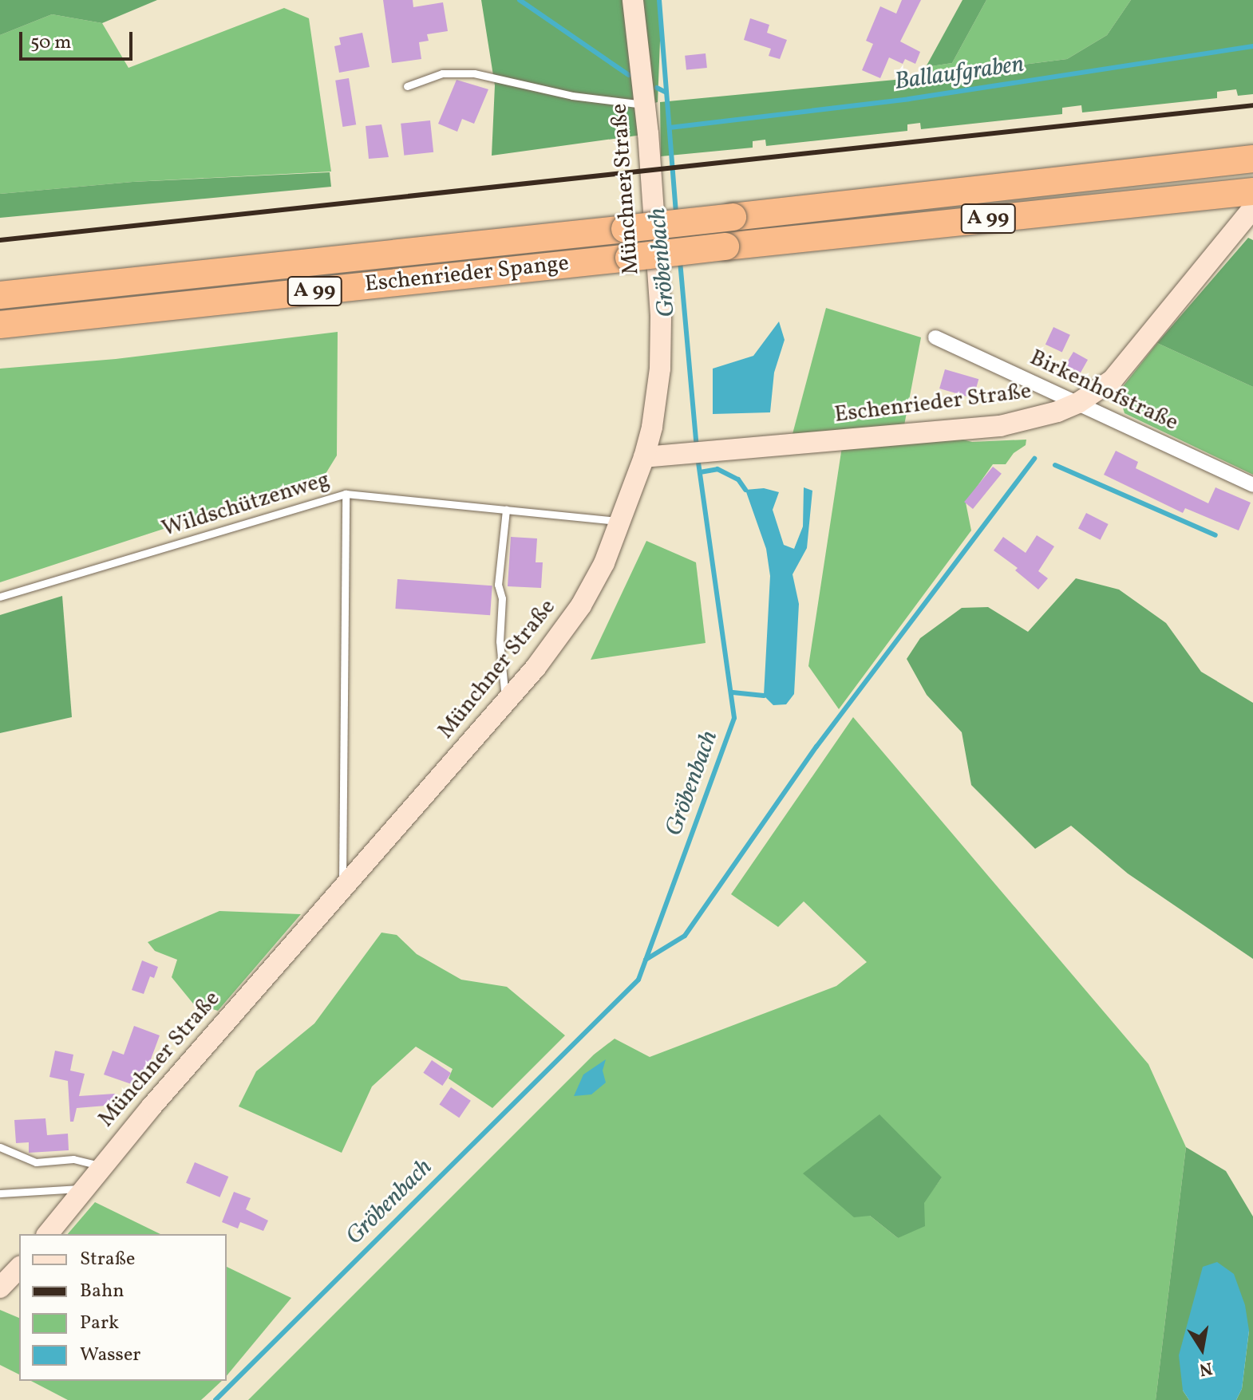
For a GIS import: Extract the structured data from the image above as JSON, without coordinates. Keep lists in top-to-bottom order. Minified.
{"streets":{"highway":["A 99","Eschenrieder Spange"],"street":["Münchner Straße","Birkenhofstraße","Eschenrieder Straße"],"lane":["Wildschützenweg"]},"crossings":[["Münchner Straße","Eschenrieder Straße"],["Münchner Straße","Wildschützenweg"],["Eschenrieder Spange","Eschenrieder Straße"],["Birkenhofstraße","Eschenrieder Straße"]],"water":["Ballaufgraben","Gröbenbach"],"legend":["Straße","Bahn","Park","Wasser"],"scale_bar":"50 m","north":"bottom"}
